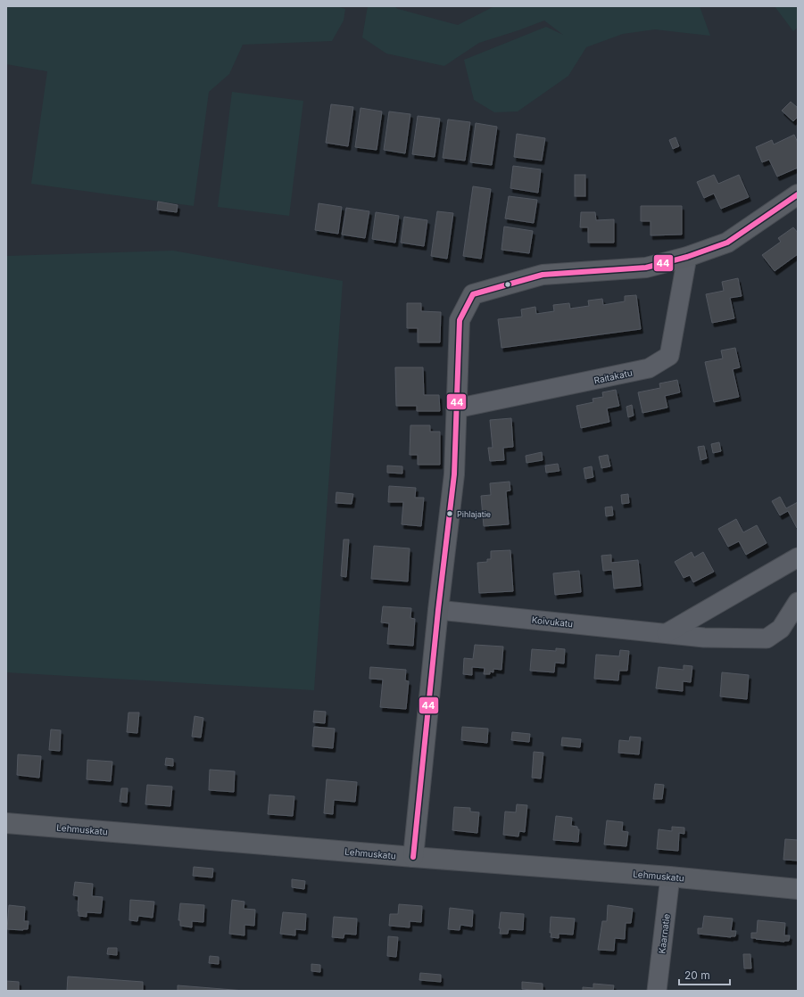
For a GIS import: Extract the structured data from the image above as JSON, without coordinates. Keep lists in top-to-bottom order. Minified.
{"streets":{"street":["Raitakatu","Koivukatu","Lehmuskatu","Kaarnatie"]},"crossings":[["Lehmuskatu","Kaarnatie"]],"places":["Pihlajatie"],"lines":["transit line 44"],"scale_bar":"20 m"}
